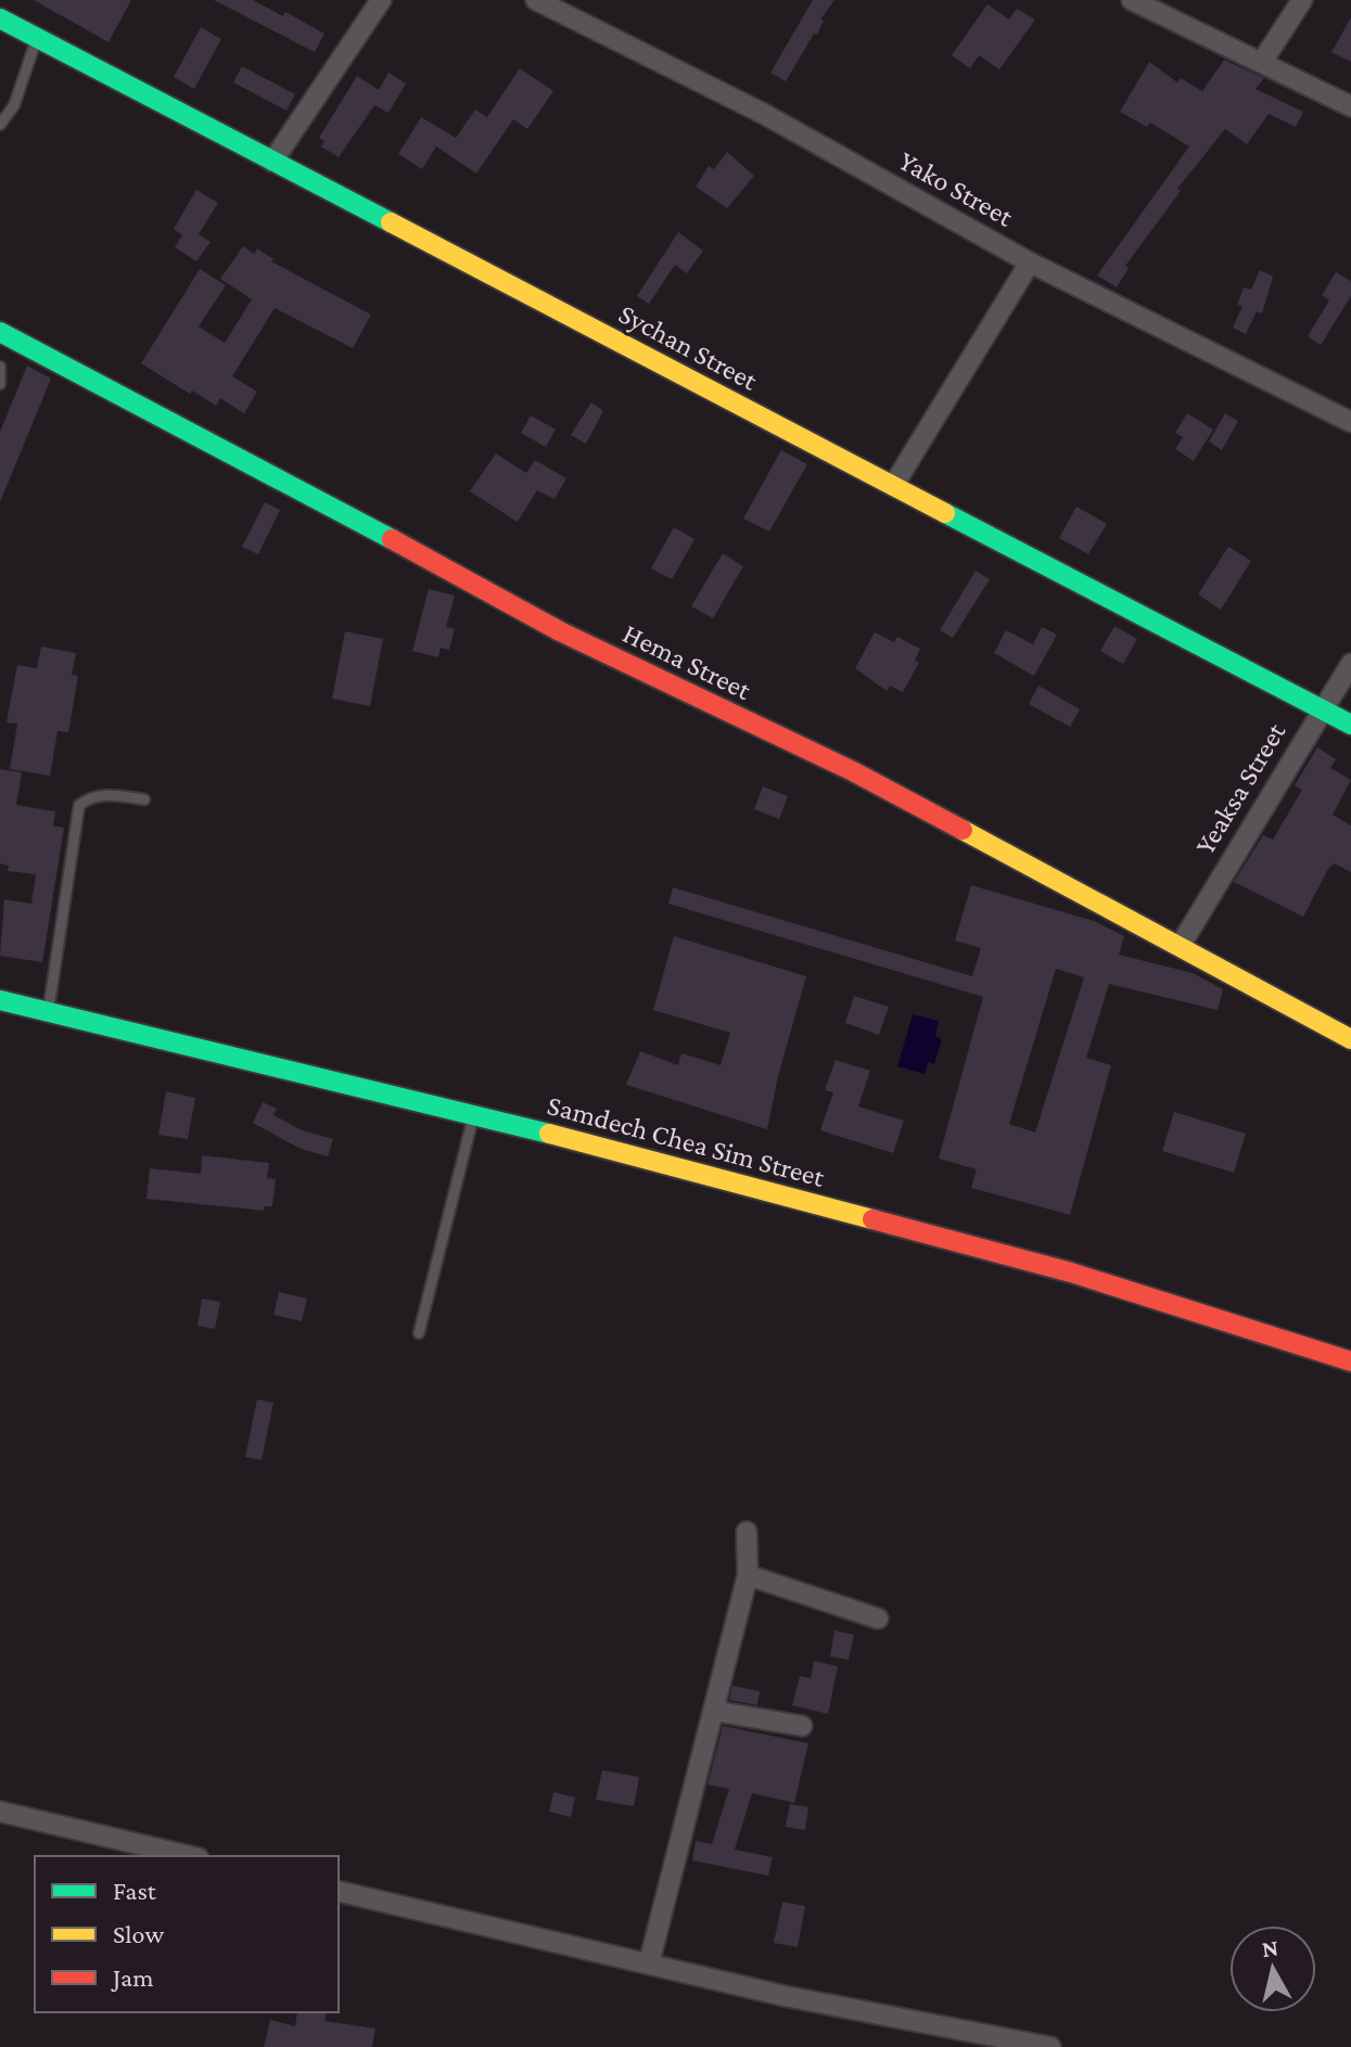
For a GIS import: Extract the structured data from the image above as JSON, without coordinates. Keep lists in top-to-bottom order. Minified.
{"streets":{"street":["Yako Street","Sychan Street","Hema Street","Yeaksa Street","Samdech Chea Sim Street"]},"crossings":[["Sychan Street","Yeaksa Street"],["Hema Street","Yeaksa Street"]],"legend":["Fast","Slow","Jam"],"north":"top"}
